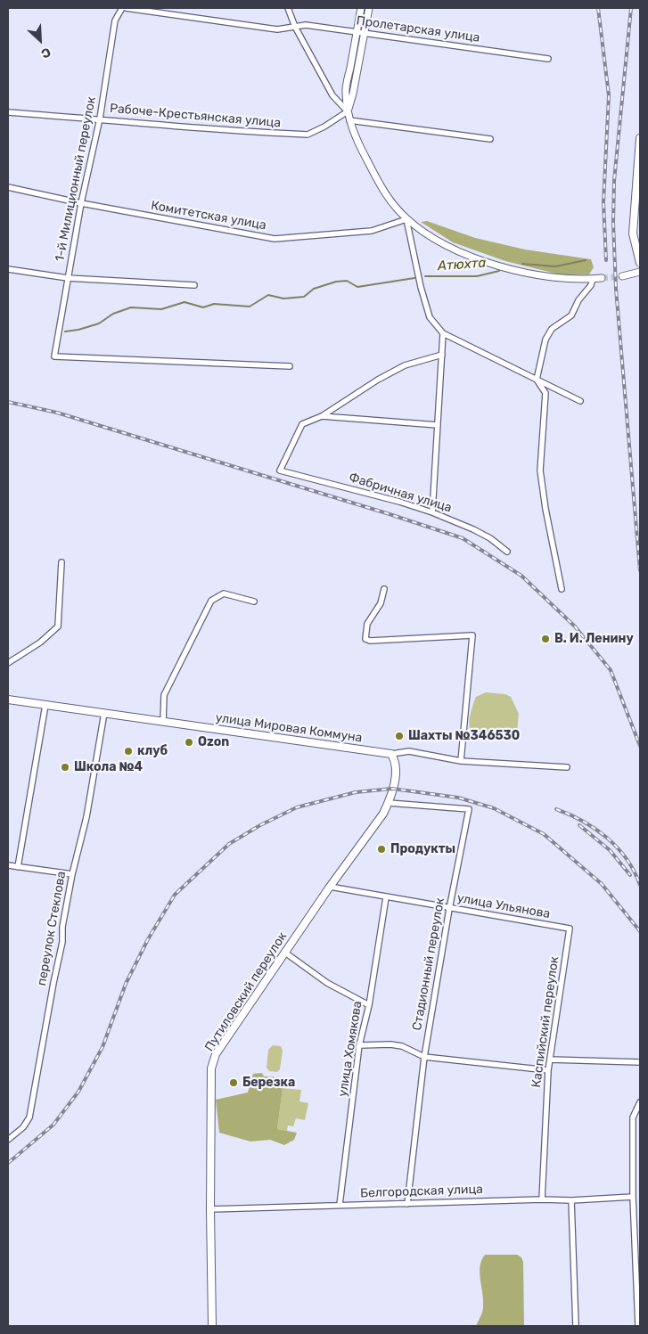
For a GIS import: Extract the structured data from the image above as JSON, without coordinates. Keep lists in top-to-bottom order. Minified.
{"streets":{"main road":["улица Мировая Коммуна","Путиловский переулок"],"street":["Пролетарская улица","Рабоче-Крестьянская улица","1-й Милиционный переулок","Комитетская улица","Фабричная улица","улица Ульянова","переулок Стеклова","Стадионный переулок","Каспийский переулок","улица Хомякова","Белгородская улица"]},"crossings":[["Рабоче-Крестьянская улица","1-й Милиционный переулок"],["1-й Милиционный переулок","Комитетская улица"],["улица Мировая Коммуна","переулок Стеклова"],["улица Мировая Коммуна","Путиловский переулок"],["улица Ульянова","Стадионный переулок"],["улица Ульянова","Путиловский переулок"],["улица Ульянова","Каспийский переулок"],["улица Ульянова","улица Хомякова"],["Стадионный переулок","Путиловский переулок"],["Стадионный переулок","Белгородская улица"],["Путиловский переулок","Белгородская улица"],["Каспийский переулок","Белгородская улица"],["улица Хомякова","Белгородская улица"]],"water":["Атюхта"],"places":["В. И. Ленину","Шахты №346530","Ozon","клуб","Школа №4","Продукты","Березка"],"north":"bottom right"}
